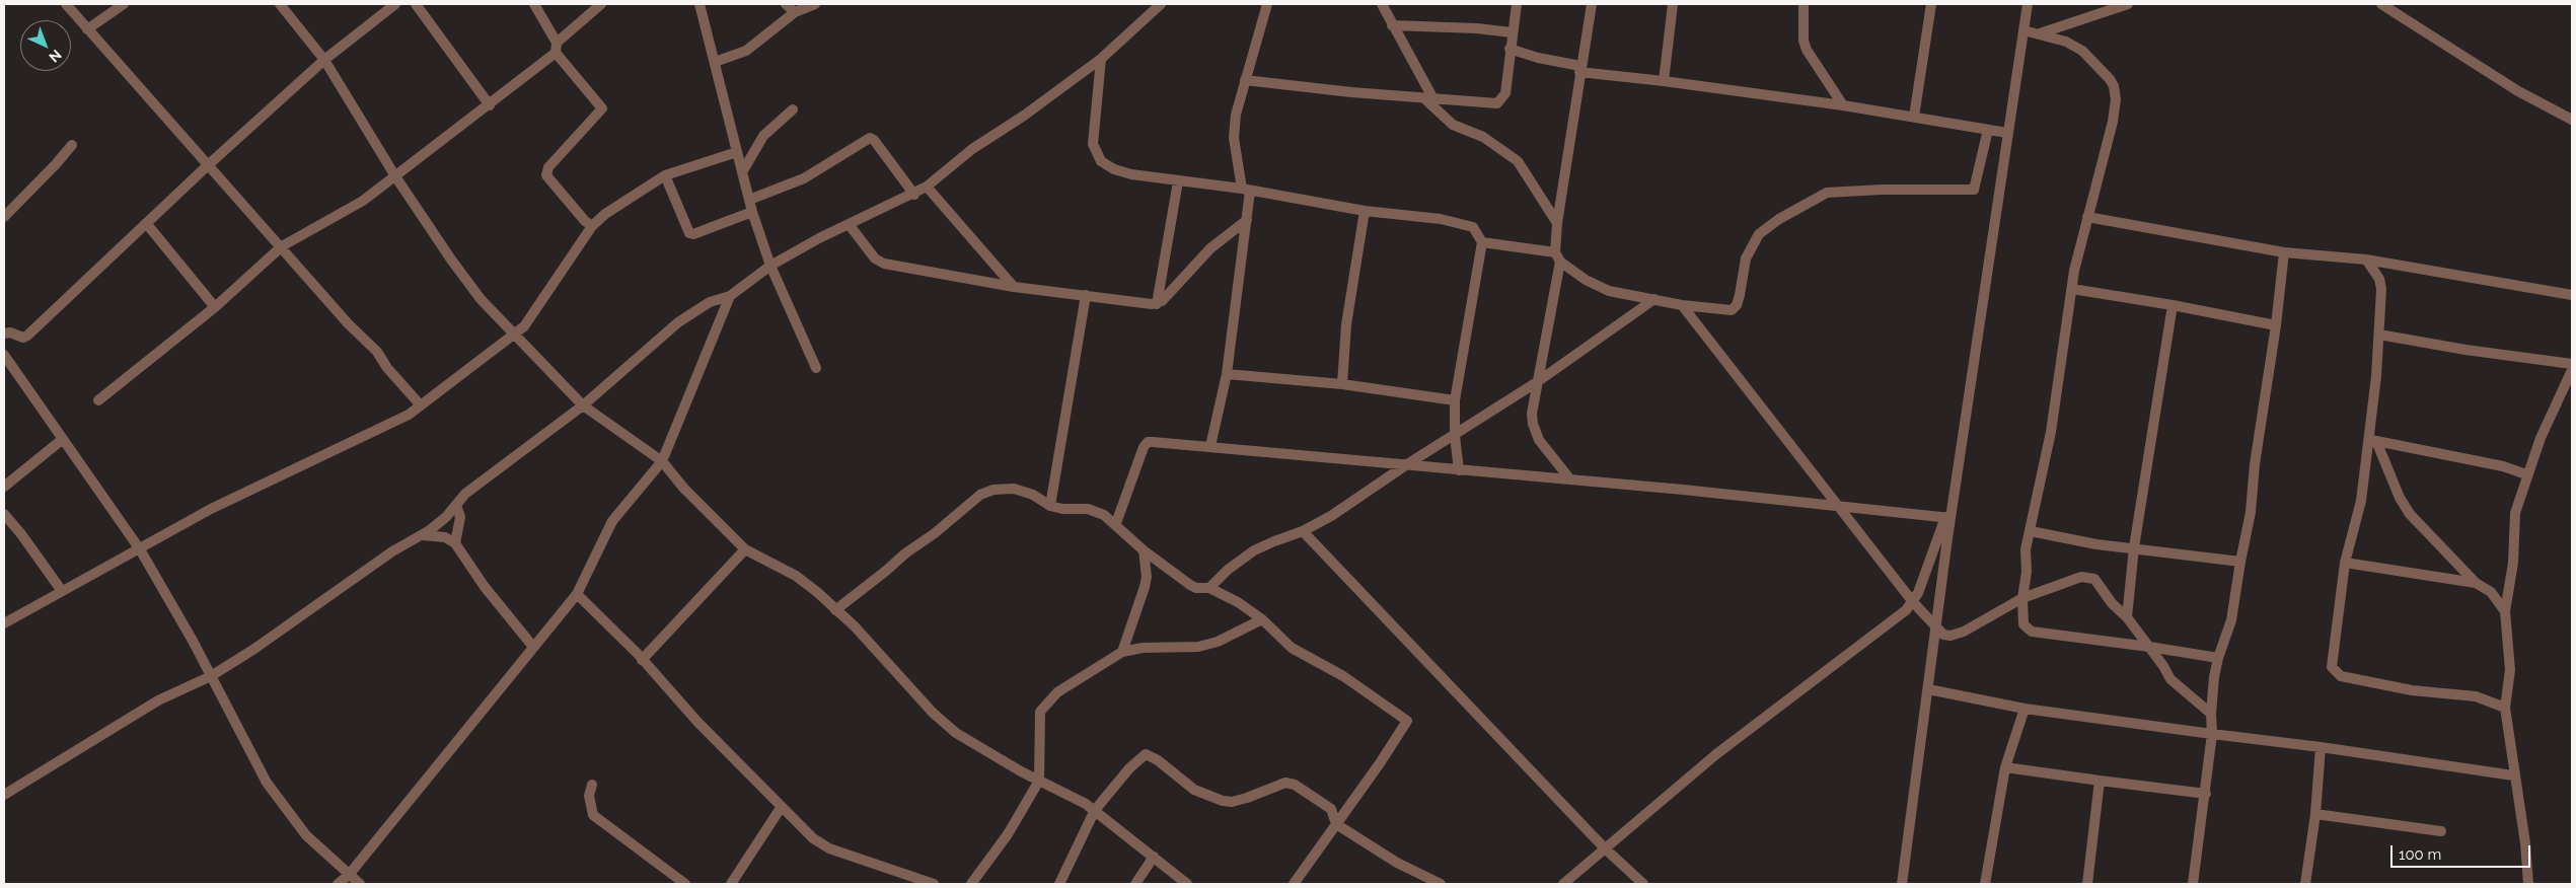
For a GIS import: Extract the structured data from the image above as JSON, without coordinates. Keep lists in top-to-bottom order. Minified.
{"scale_bar":"100 m","north":"bottom right"}
